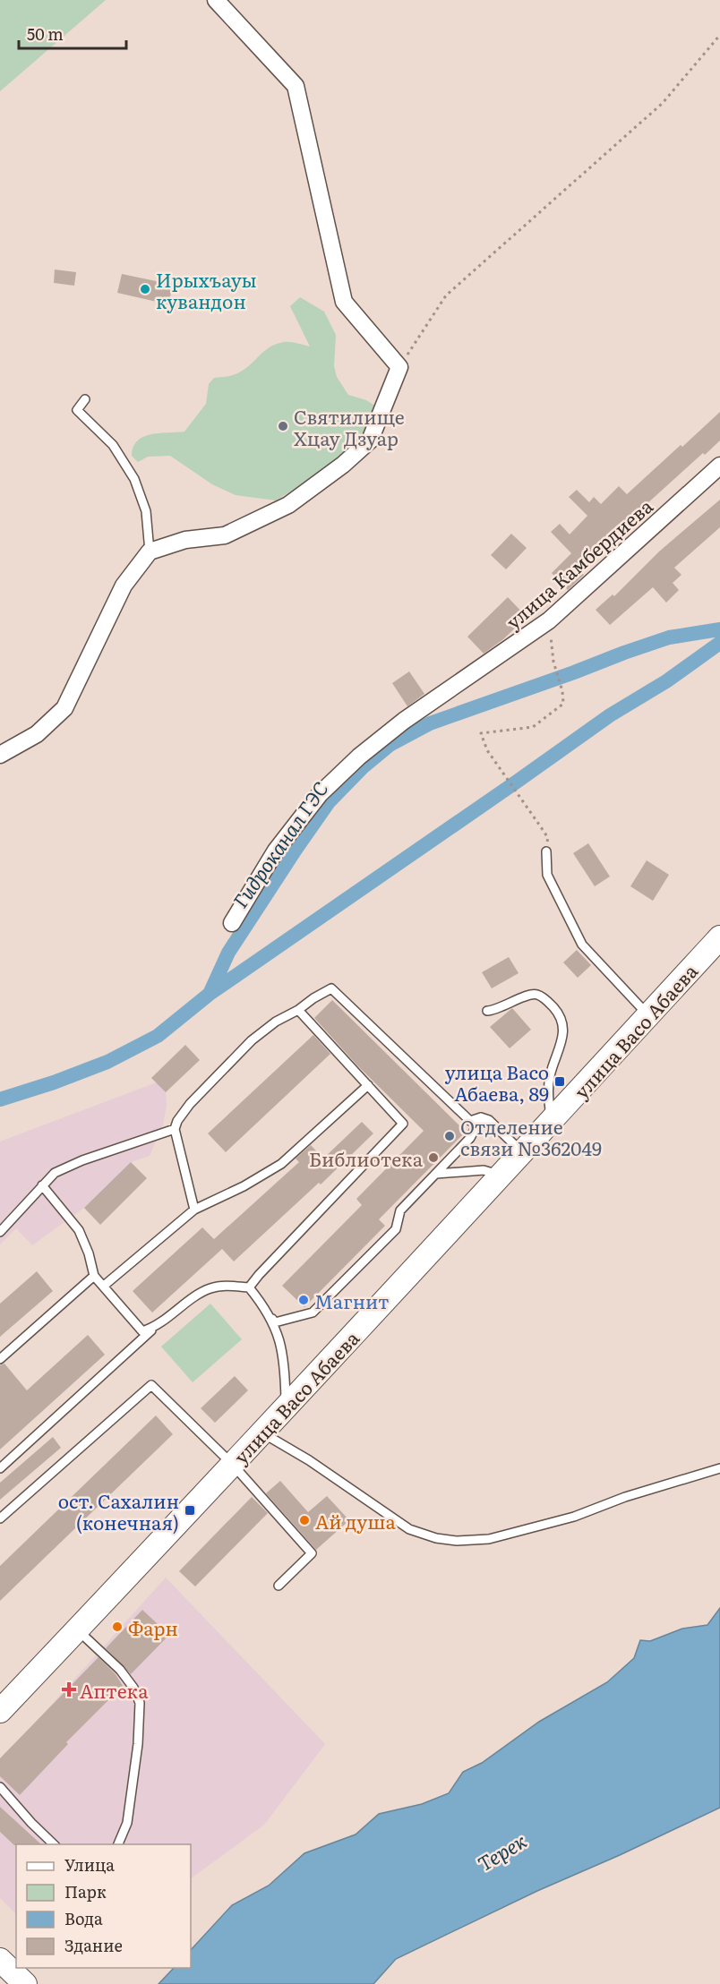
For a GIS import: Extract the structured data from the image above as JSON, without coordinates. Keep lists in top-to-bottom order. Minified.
{"streets":{"street":["улица Камбердиева","улица Васо Абаева"]},"water":["Гидроканал ГЭС","Терек"],"places":{"other":["Ирыхъауы кувандон","Святилище Хцау Дзуар","Отделение связи №362049","Библиотека","Магнит","Ай душа","Фарн"],"transit":["улица Васо Абаева, 89","ост. Сахалин (конечная)"],"health":["Аптека"]},"legend":["Улица","Парк","Вода","Здание"],"scale_bar":"50 m"}
